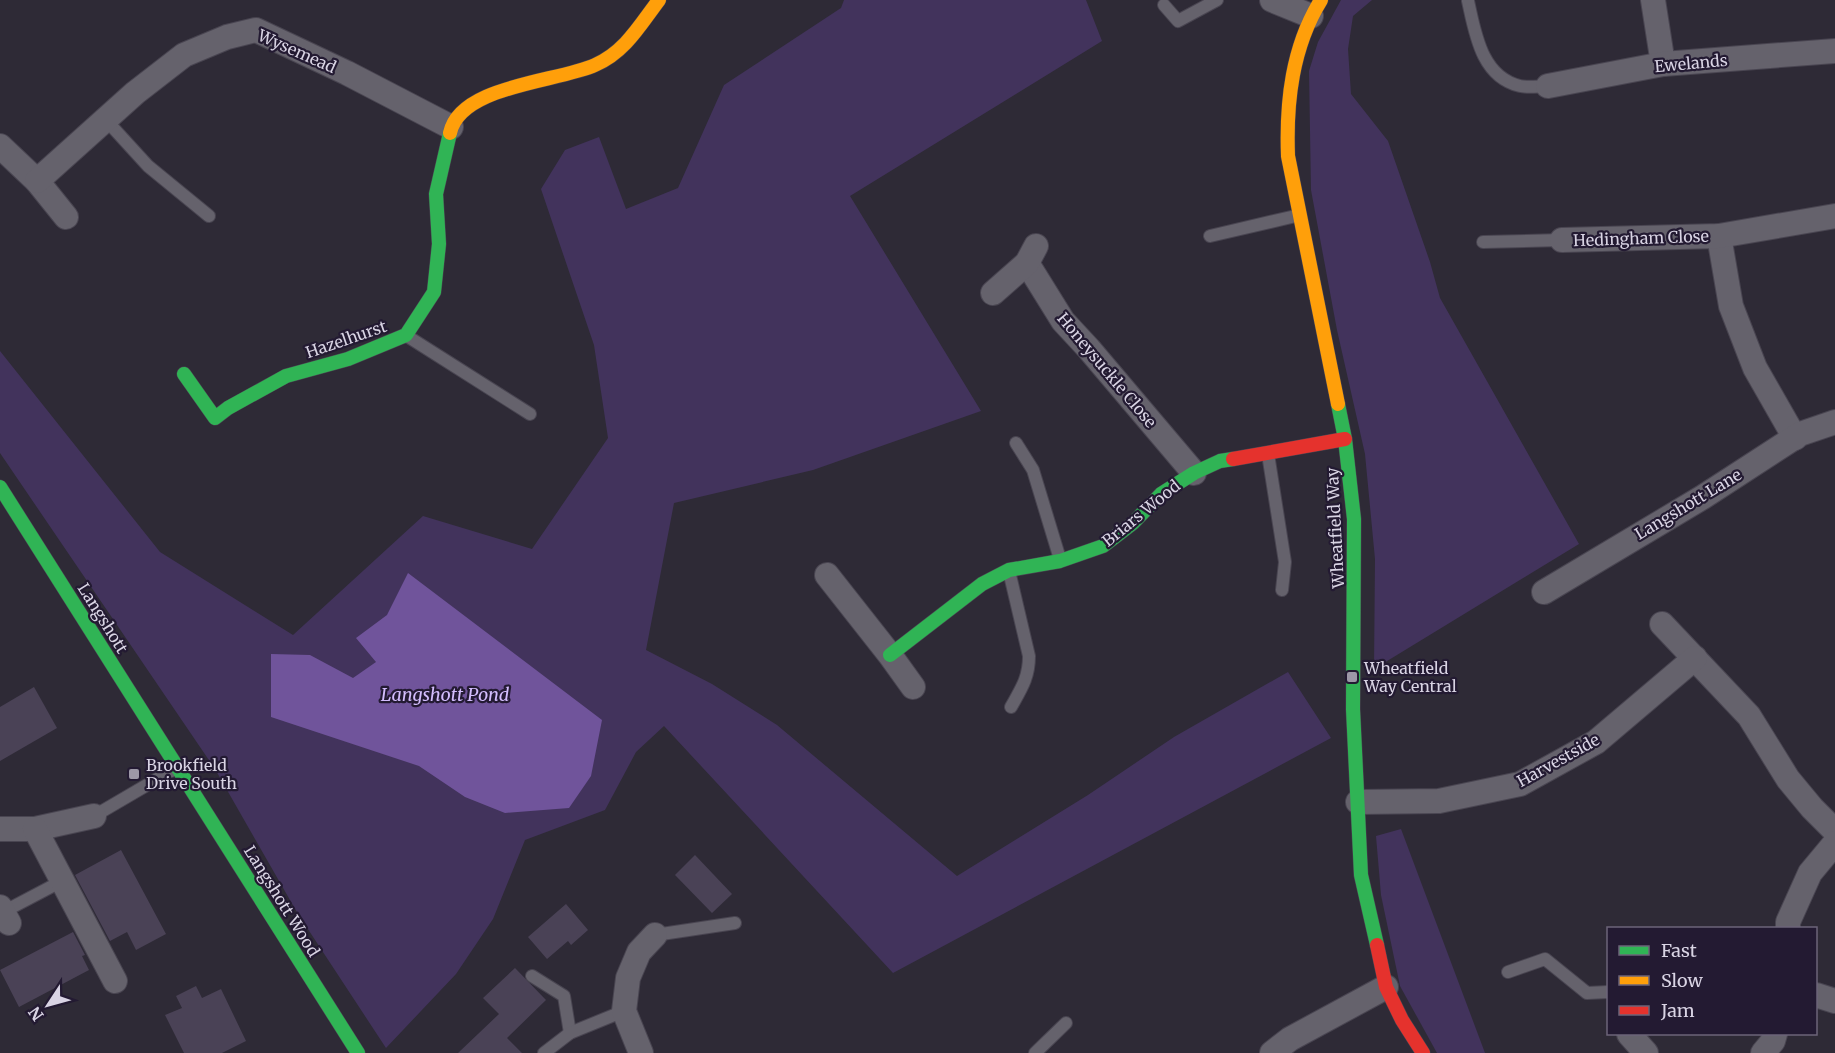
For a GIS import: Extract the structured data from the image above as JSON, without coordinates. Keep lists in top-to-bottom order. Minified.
{"streets":{"street":["Wysemead","Ewelands","Hedingham Close","Hazelhurst","Honeysuckle Close","Langshott Lane","Briars Wood","Wheatfield Way","Langshott","Harvestside","Langshott Wood"]},"crossings":[["Wysemead","Hazelhurst"],["Hedingham Close","Langshott Lane"],["Honeysuckle Close","Briars Wood"],["Briars Wood","Wheatfield Way"],["Wheatfield Way","Harvestside"],["Langshott","Langshott Wood"]],"water":["Langshott Pond"],"places":{"transit":["Wheatfield Way Central","Brookfield Drive South"]},"legend":["Fast","Slow","Jam"],"north":"bottom left"}
